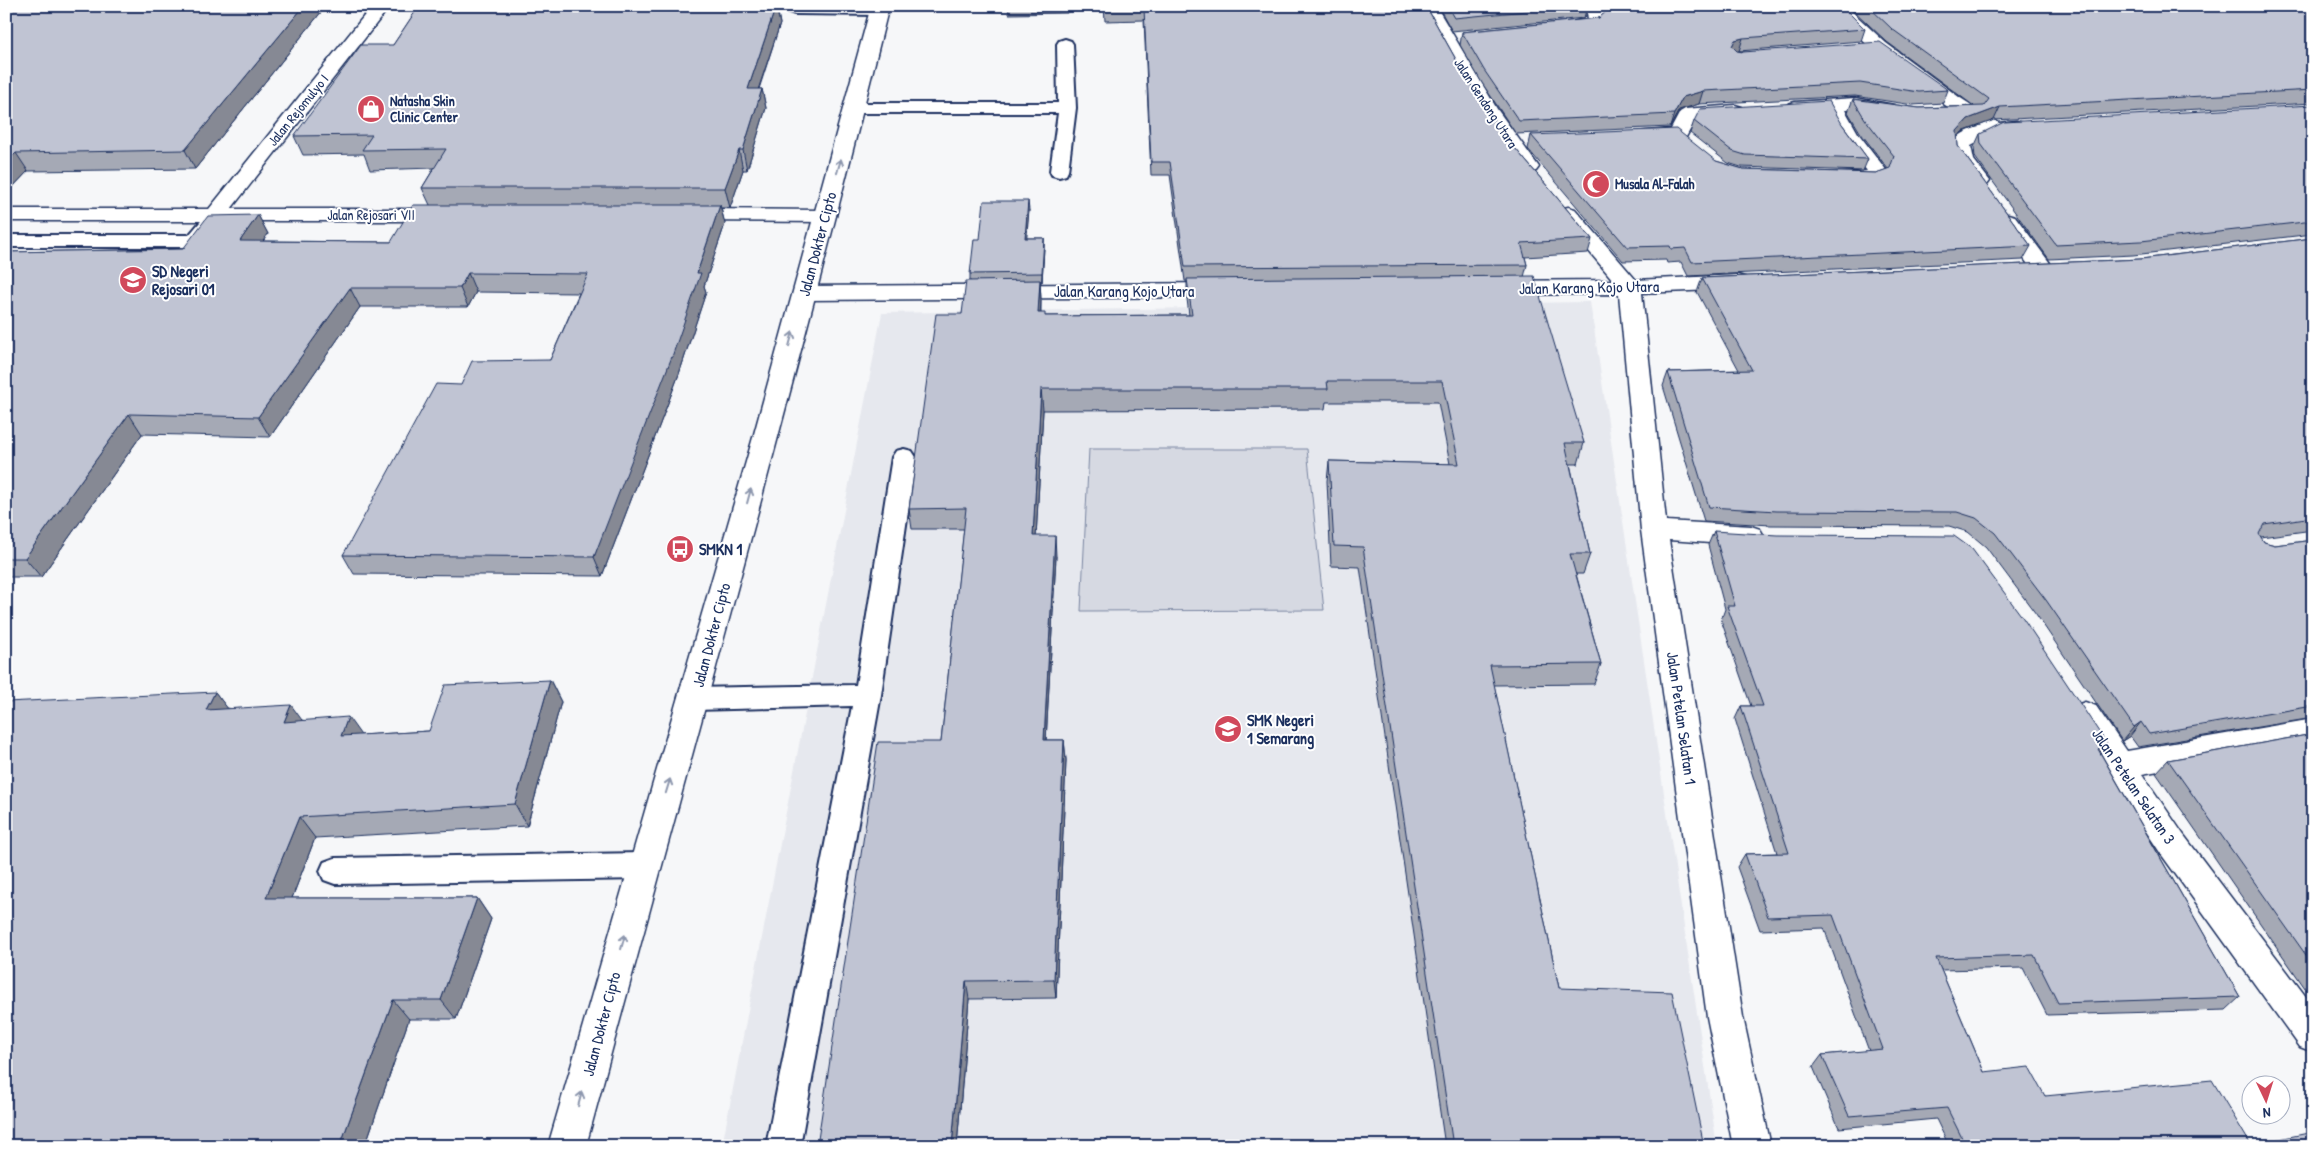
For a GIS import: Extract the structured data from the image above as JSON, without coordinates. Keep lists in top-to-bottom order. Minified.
{"streets":{"main road":["Jalan Gendong Utara","Jalan Rejomulyo I","Jalan Rejosari VII","Jalan Dokter Cipto","Jalan Karang Kojo Utara","Jalan Petelan Selatan 1","Jalan Petelan Selatan 3"]},"crossings":[["Jalan Gendong Utara","Jalan Karang Kojo Utara"],["Jalan Gendong Utara","Jalan Petelan Selatan 1"],["Jalan Rejomulyo I","Jalan Rejosari VII"],["Jalan Dokter Cipto","Jalan Karang Kojo Utara"],["Jalan Karang Kojo Utara","Jalan Petelan Selatan 1"]],"one_way":["Jalan Dokter Cipto"],"places":{"shop":["Natasha Skin Clinic Center"],"mosque":["Musala Al-Falah"],"school or university":["SD Negeri Rejosari 01","SMK Negeri 1 Semarang"],"bus stop":["SMKN 1"]},"north":"bottom"}
